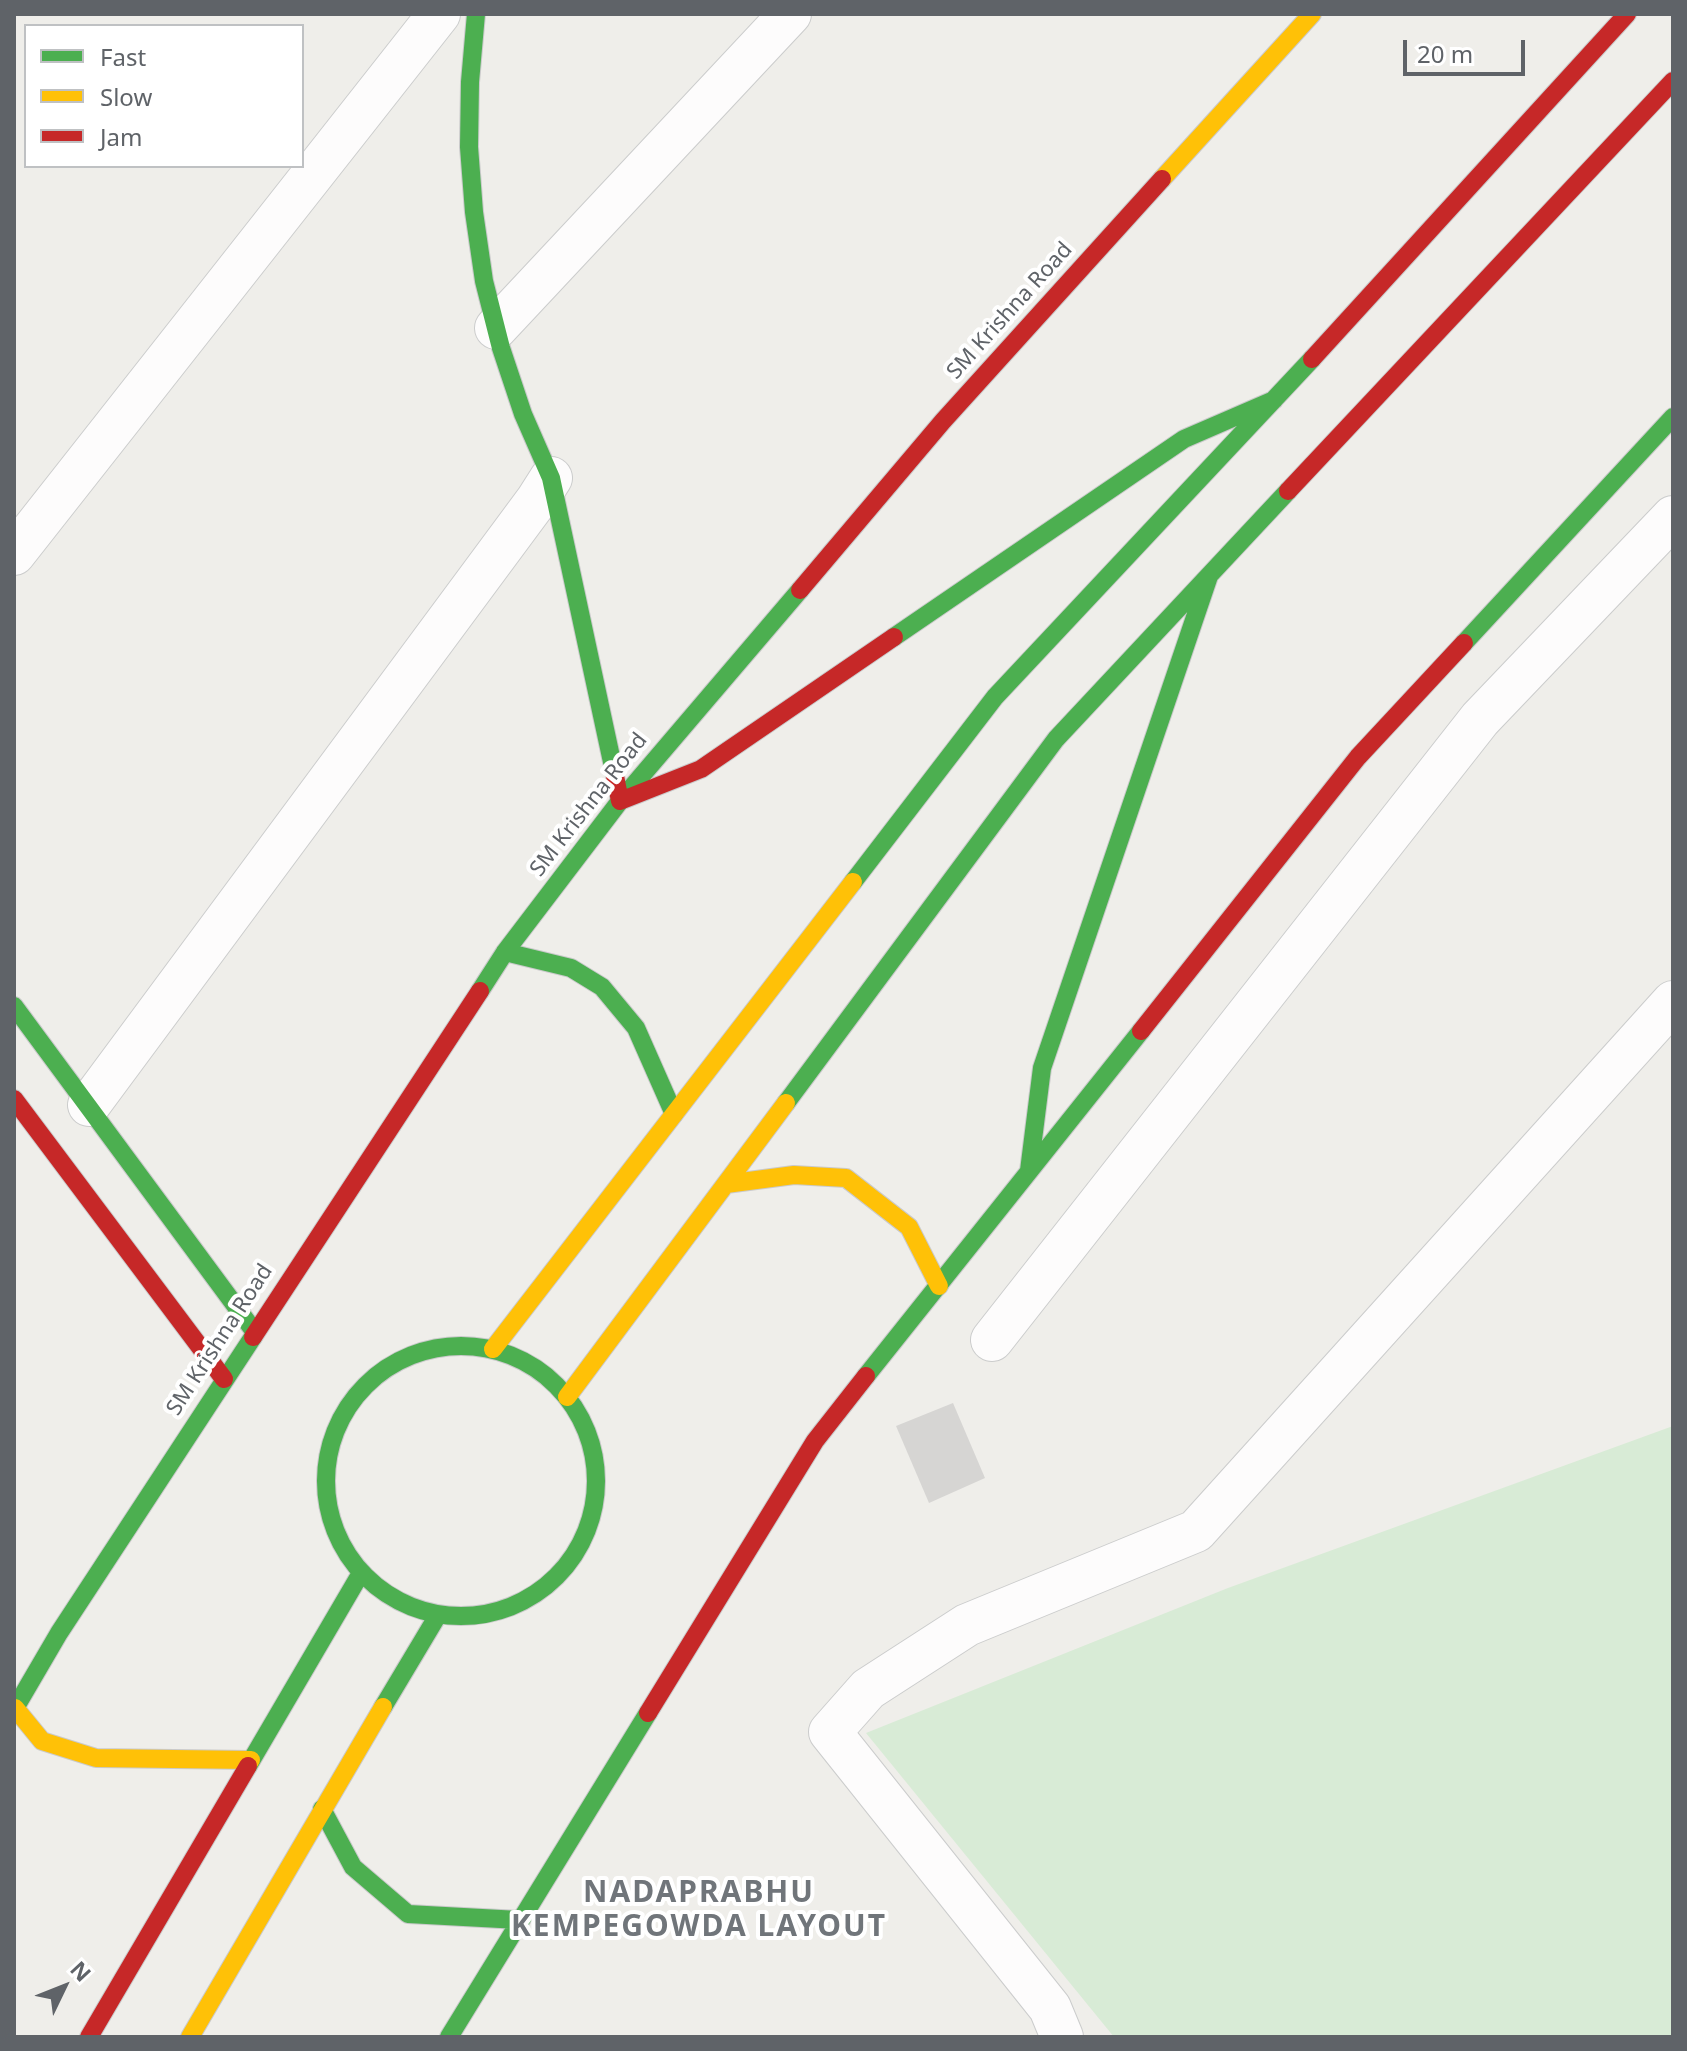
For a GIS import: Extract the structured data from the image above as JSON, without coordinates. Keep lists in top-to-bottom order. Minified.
{"streets":{"main road":["SM Krishna Road"]},"districts":["NADAPRABHU KEMPEGOWDA LAYOUT"],"legend":["Fast","Slow","Jam"],"scale_bar":"20 m","north":"top right"}
